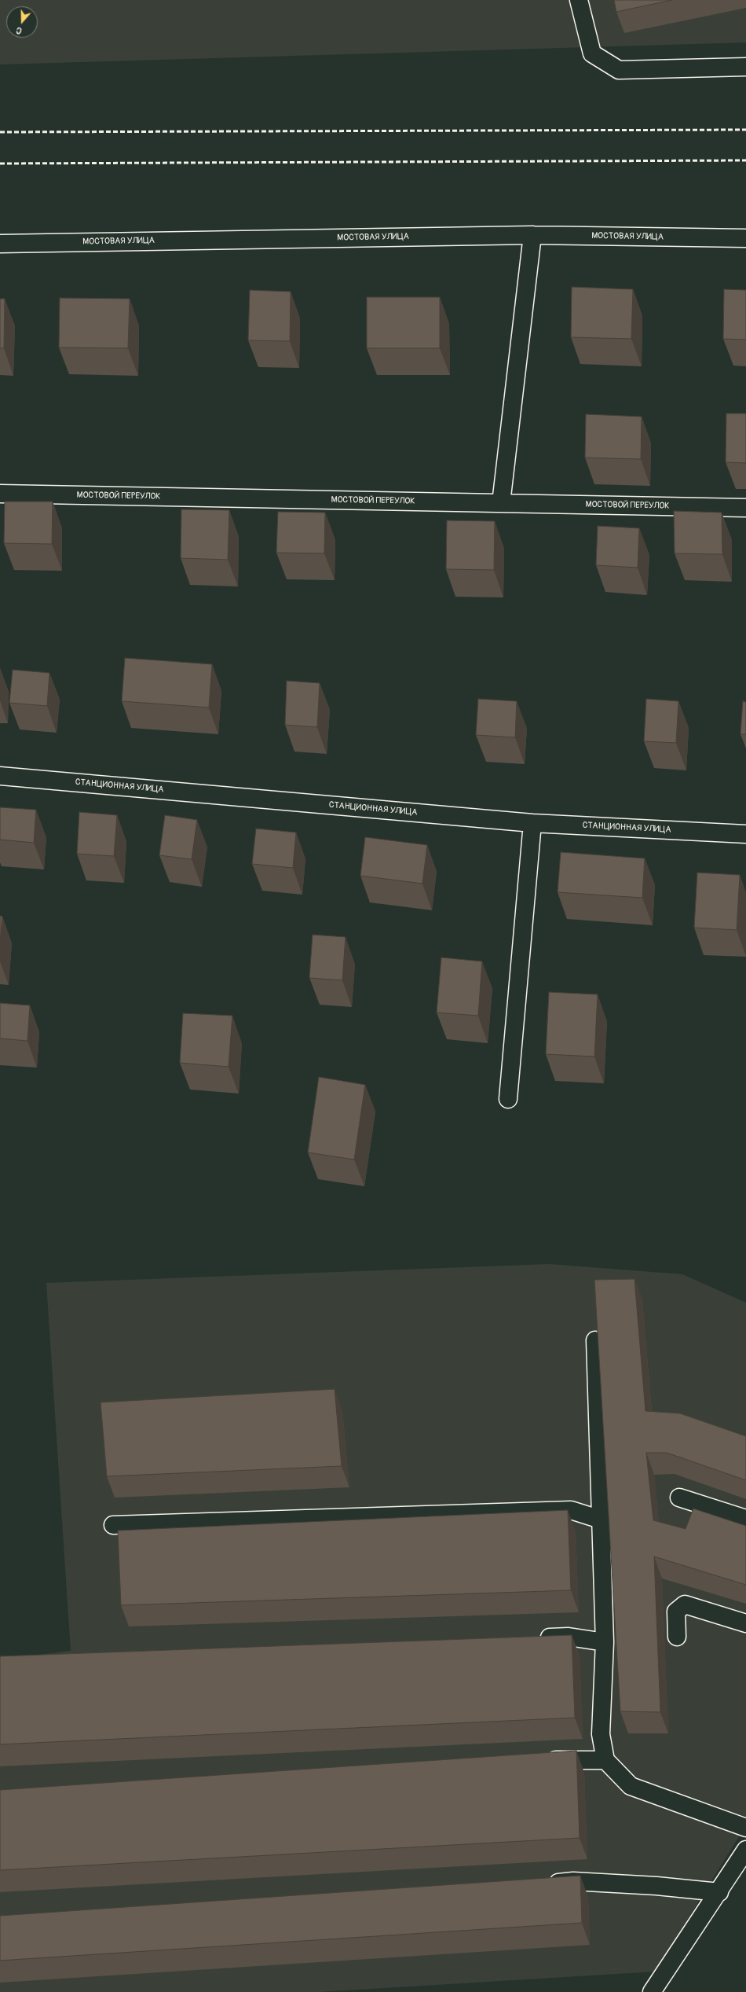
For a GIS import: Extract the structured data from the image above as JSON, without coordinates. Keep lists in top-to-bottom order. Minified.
{"streets":{"street":["МОСТОВАЯ УЛИЦА","МОСТОВОЙ ПЕРЕУЛОК","СТАНЦИОННАЯ УЛИЦА"]},"north":"bottom"}
